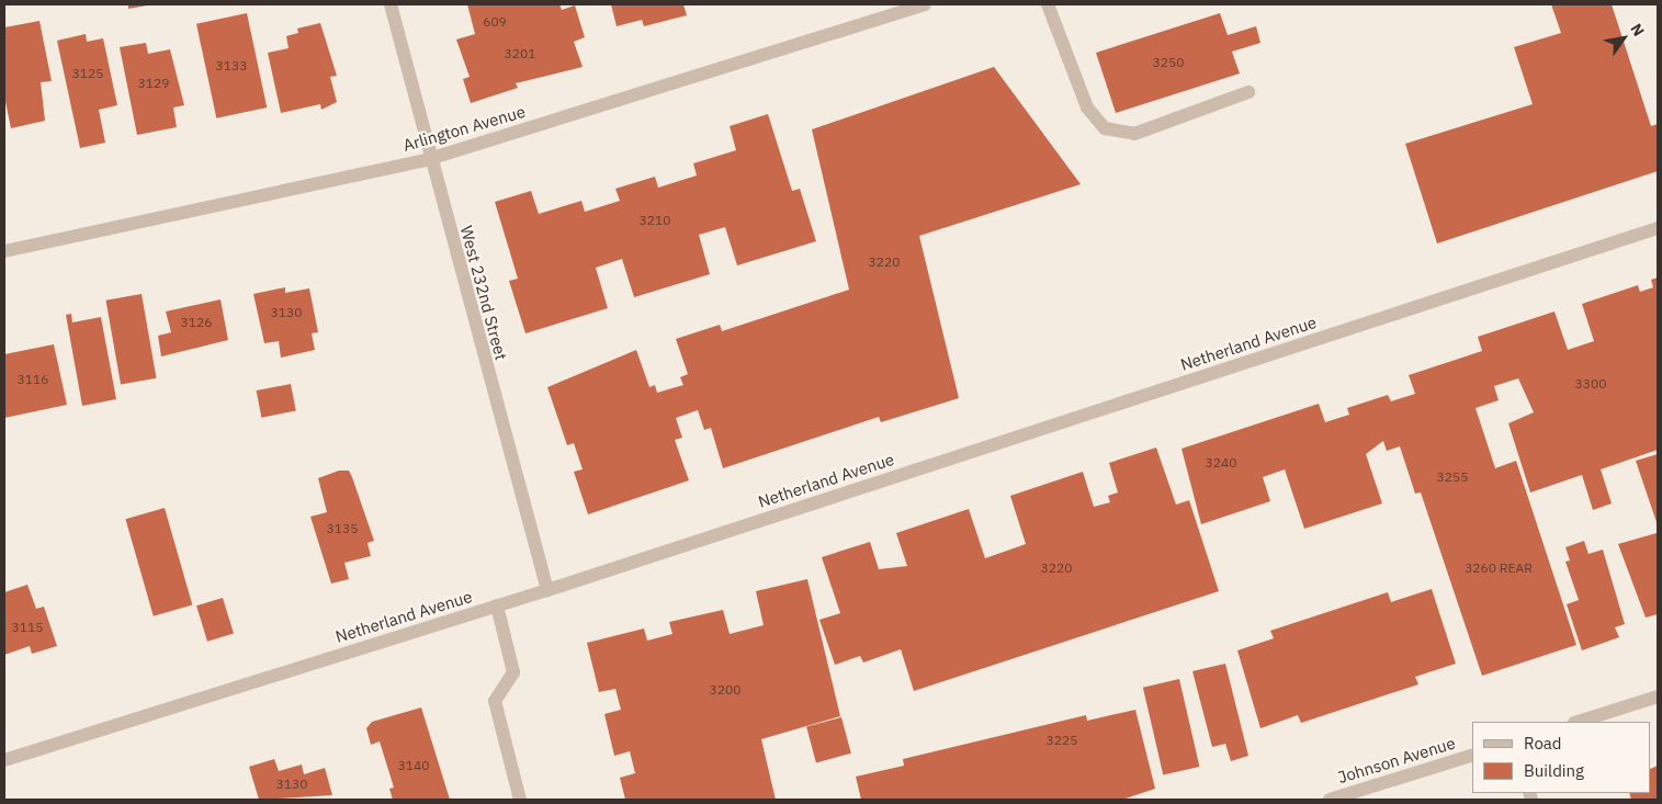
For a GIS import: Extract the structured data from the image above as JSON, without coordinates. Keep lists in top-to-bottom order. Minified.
{"streets":{"street":["Arlington Avenue","West 232nd Street","Netherland Avenue","Johnson Avenue"]},"crossings":[["Arlington Avenue","West 232nd Street"],["West 232nd Street","Netherland Avenue"]],"house_numbers":["609","3201","3250","3133","3125","3129","3210","3220","3130","3126","3116","3300","3240","3255","3135","3220","3260 REAR","3115","3200","3225","3140","3130"],"legend":["Road","Building"],"north":"top right"}
